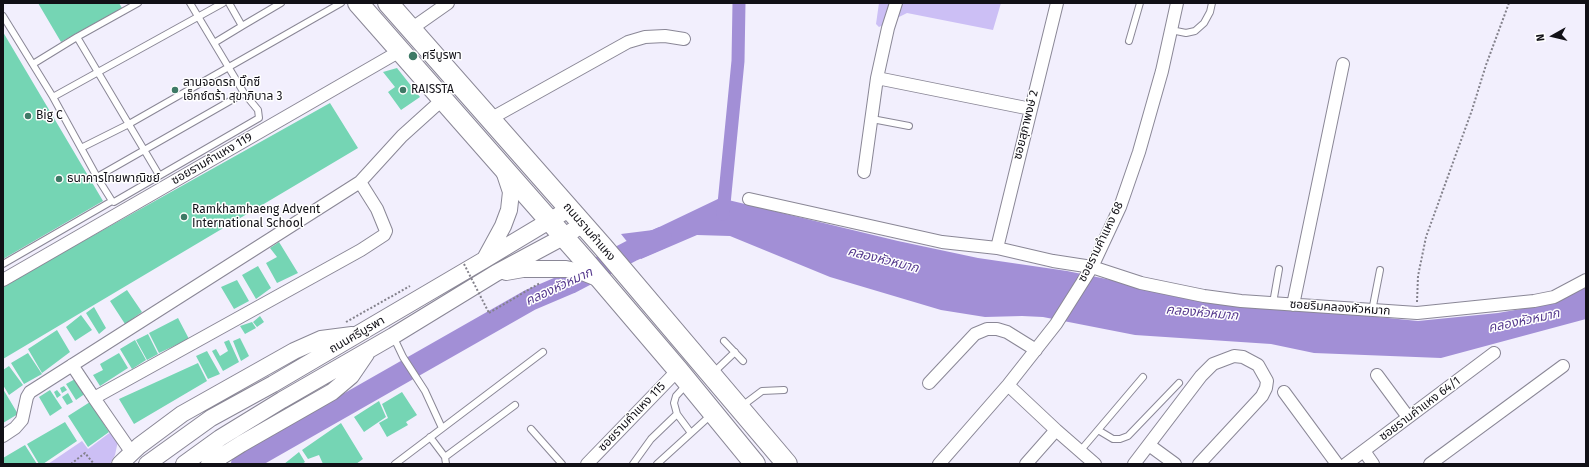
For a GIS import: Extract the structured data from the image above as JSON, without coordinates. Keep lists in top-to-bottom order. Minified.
{"streets":{"main road":["ถนนรามคำแหง"],"street":["ซอยสุภาพงษ์ 2","ซอยรามคำแหง 119","ซอยรามคำแหง 68","ซอยริมคลองหัวหมาก","ถนนศรีบูรพา","ซอยรามคำแหง 64/1","ซอยรามคำแหง 115"]},"crossings":[["ซอยสุภาพงษ์ 2","ซอยริมคลองหัวหมาก"],["ซอยรามคำแหง 119","ถนนรามคำแหง"],["ถนนรามคำแหง","ถนนศรีบูรพา"],["ถนนรามคำแหง","ซอยรามคำแหง 115"],["ซอยรามคำแหง 68","ซอยริมคลองหัวหมาก"]],"water":["คลองหัวหมาก"],"places":["ศรีบูรพา","ลานจอดรถ บิ๊กซี เอ็กซ์ตร้า สุขาภิบาล 3","RAISSTA","Big C","ธนาคารไทยพาณิชย์","Ramkhamhaeng Advent International School"],"north":"left"}
